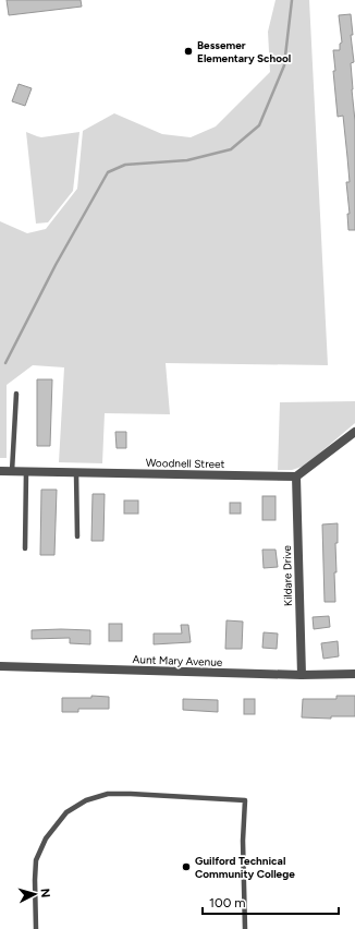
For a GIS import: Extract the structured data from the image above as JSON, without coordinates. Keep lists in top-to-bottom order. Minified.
{"streets":{"street":["Woodnell Street","Kildare Drive","Aunt Mary Avenue"]},"crossings":[["Woodnell Street","Kildare Drive"],["Kildare Drive","Aunt Mary Avenue"]],"places":["Bessemer Elementary School","Guilford Technical Community College"],"scale_bar":"100 m","north":"right"}
